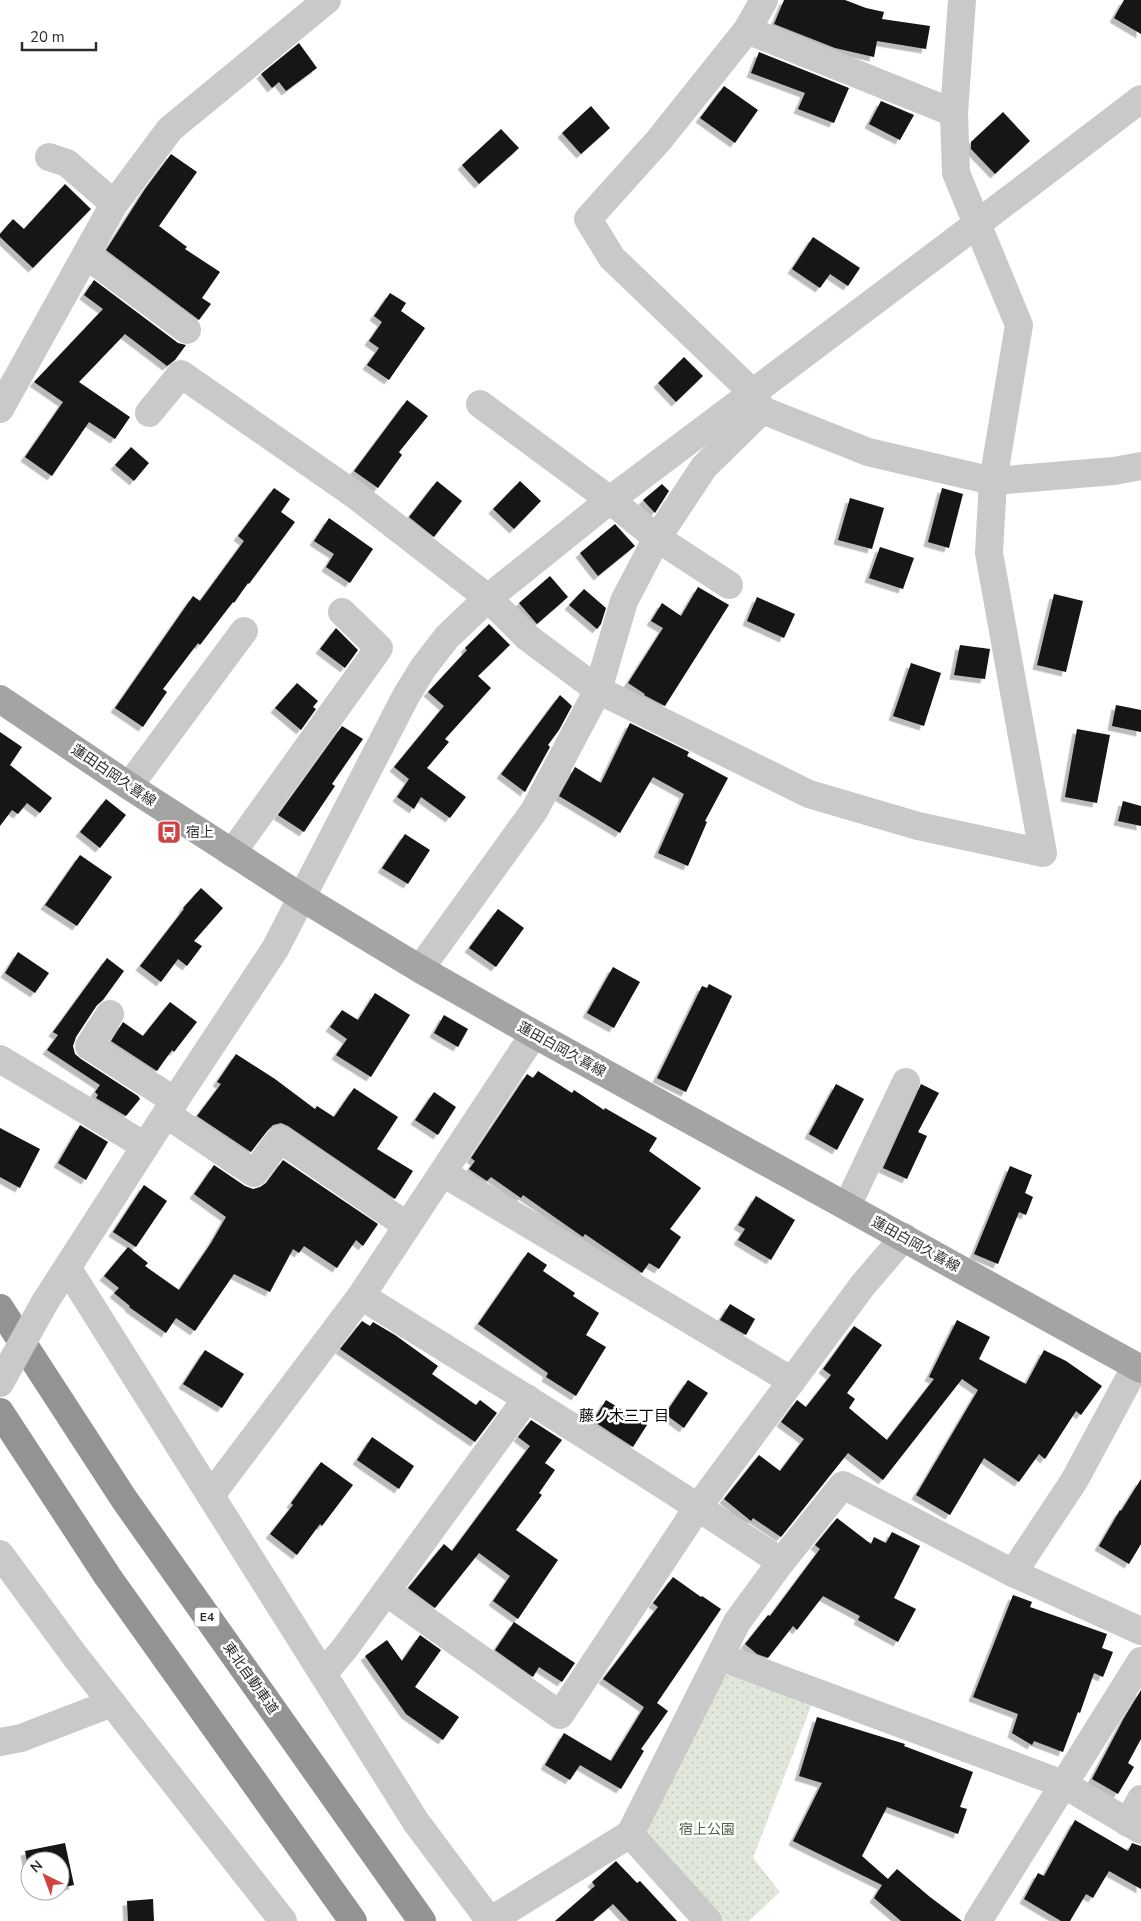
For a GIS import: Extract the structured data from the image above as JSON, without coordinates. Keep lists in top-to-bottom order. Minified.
{"streets":{"highway":["E4","東北自動車道"],"main road":["蓮田白岡久喜線"]},"districts":["藤ノ木三丁目"],"parks":["宿上公園"],"places":{"bus stop":["宿上"]},"scale_bar":"20 m","north":"top left"}
